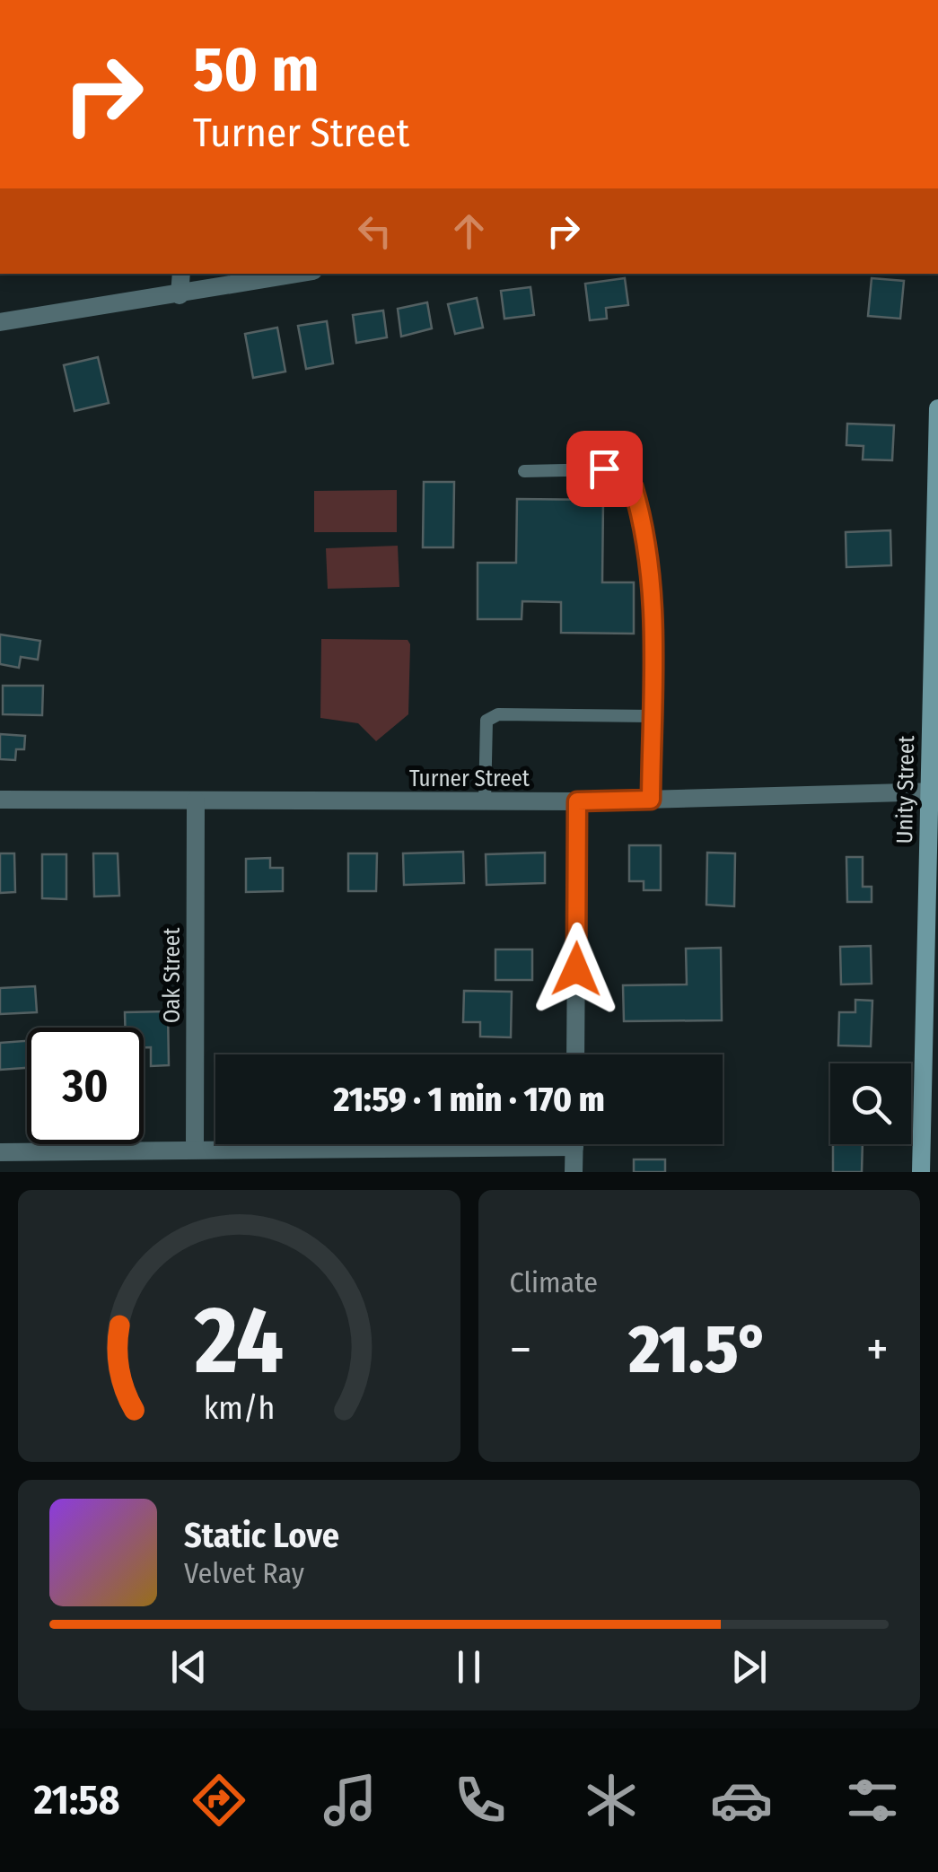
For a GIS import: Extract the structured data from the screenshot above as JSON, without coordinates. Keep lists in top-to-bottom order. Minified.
{"streets":{"street":["Turner Street","Unity Street","Oak Street"]},"crossings":[["Turner Street","Unity Street"],["Turner Street","Oak Street"]],"page":{"turn":["50 m","Turner Street"],"limit":"30","trip":"21:59 · 1 min · 170 m","tile":"Climate","heat":["−","21.5°","+"],"song":["Static Love","Velvet Ray"],"tabs":"21:58","gauge":["24","km/h"]}}
